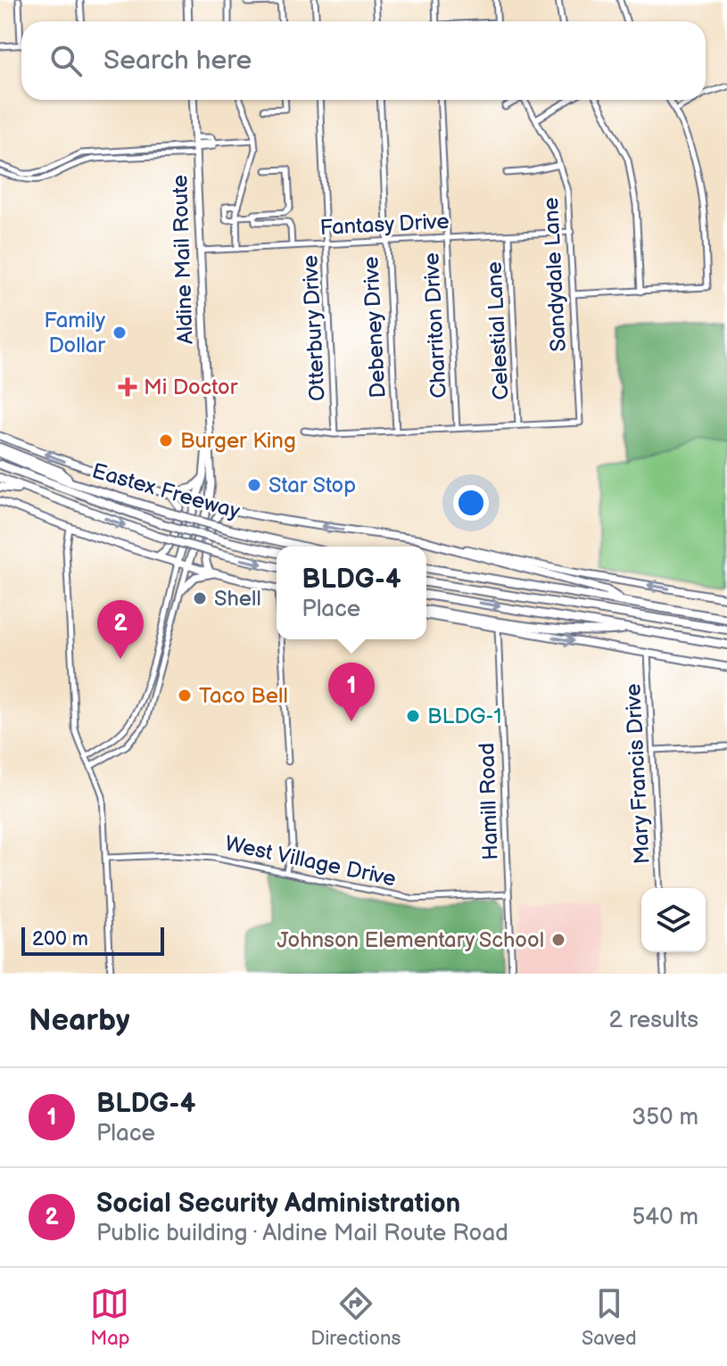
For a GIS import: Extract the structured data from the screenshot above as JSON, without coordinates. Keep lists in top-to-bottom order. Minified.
{"streets":{"highway":["Eastex Freeway"],"main road":["Aldine Mail Route"],"street":["Fantasy Drive","Sandydale Lane","Charriton Drive","Debeney Drive","Otterbury Drive","Celestial Lane","Mary Francis Drive","Hamill Road","West Village Drive"]},"crossings":[["Fantasy Drive","Aldine Mail Route"],["Fantasy Drive","Sandydale Lane"],["Fantasy Drive","Charriton Drive"],["Fantasy Drive","Debeney Drive"],["Fantasy Drive","Otterbury Drive"],["Fantasy Drive","Celestial Lane"],["Sandydale Lane","Celestial Lane"],["Hamill Road","West Village Drive"]],"places":{"other":["Family Dollar","Burger King","Star Stop","Shell","Taco Bell","BLDG-1","Johnson Elementary School"],"health":["Mi Doctor"]},"scale_bar":"200 m","page":{"search":"Search here","popup":["BLDG-4","Place"],"pins":["2","1"],"scale":"200 m","heading":["Nearby","2 results"],"list":[{"mark":"1","name":"BLDG-4","note":"Place","value":"350 m"},{"mark":"2","name":"Social Security Administration","note":"Public building · Aldine Mail Route Road","value":"540 m"}],"nav":["Map","Directions","Saved"]}}
